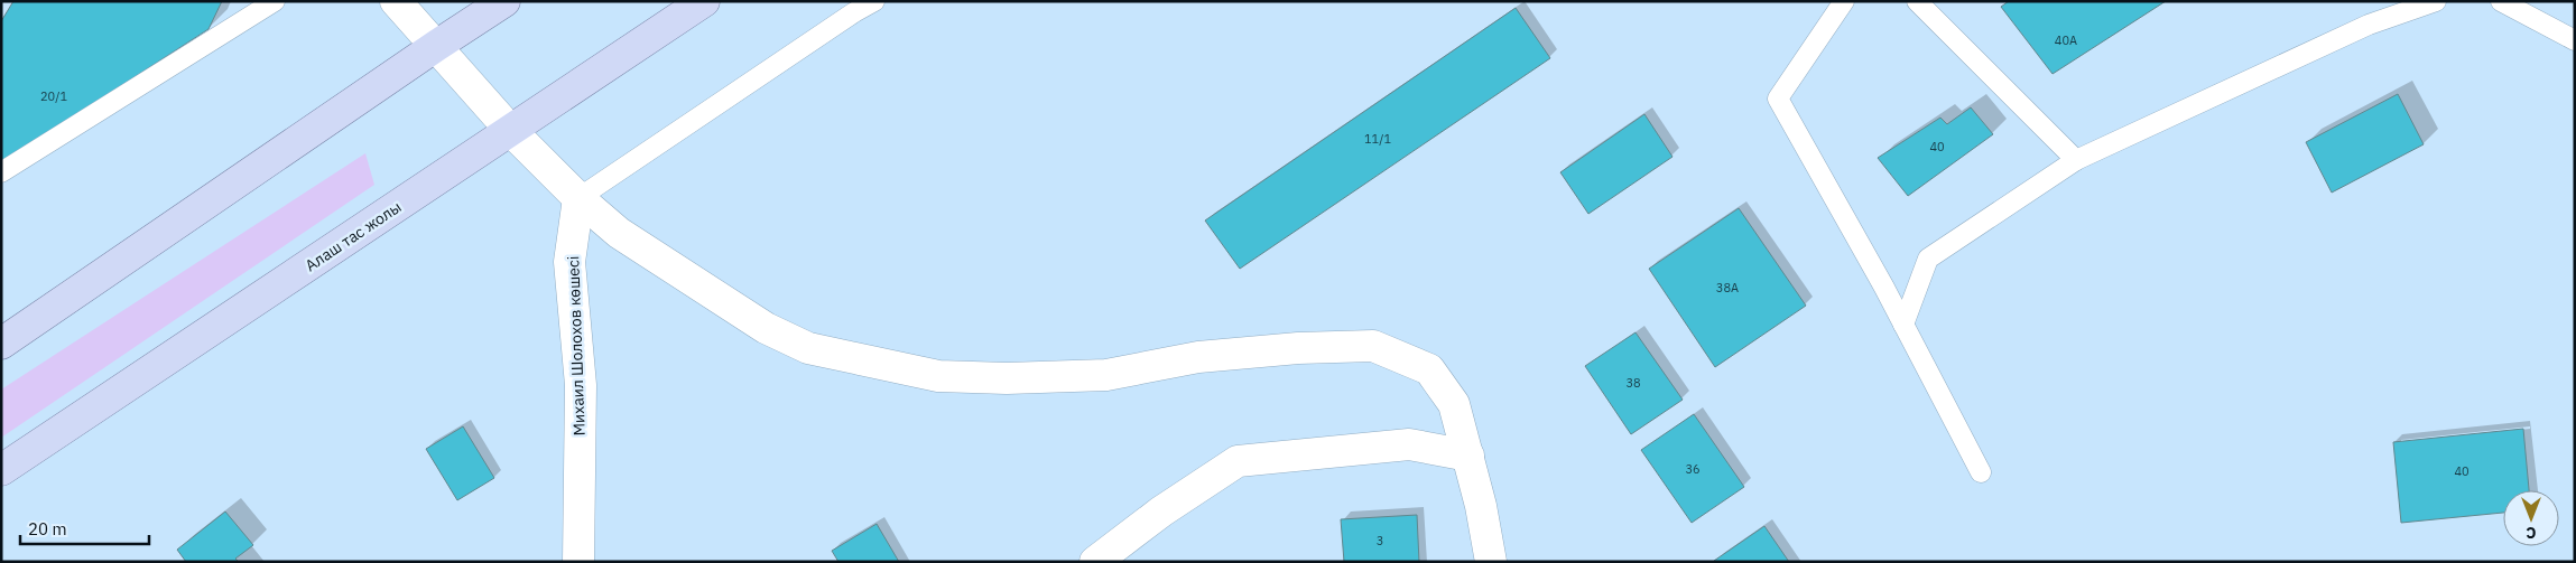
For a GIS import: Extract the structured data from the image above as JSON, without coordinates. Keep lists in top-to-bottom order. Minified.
{"streets":{"main road":["Алаш тас жолы"],"street":["Михаил Шолохов көшесі"]},"house_numbers":["40А","20/1","11/1","40","38А","38","36","40","3"],"scale_bar":"20 m","north":"bottom"}
